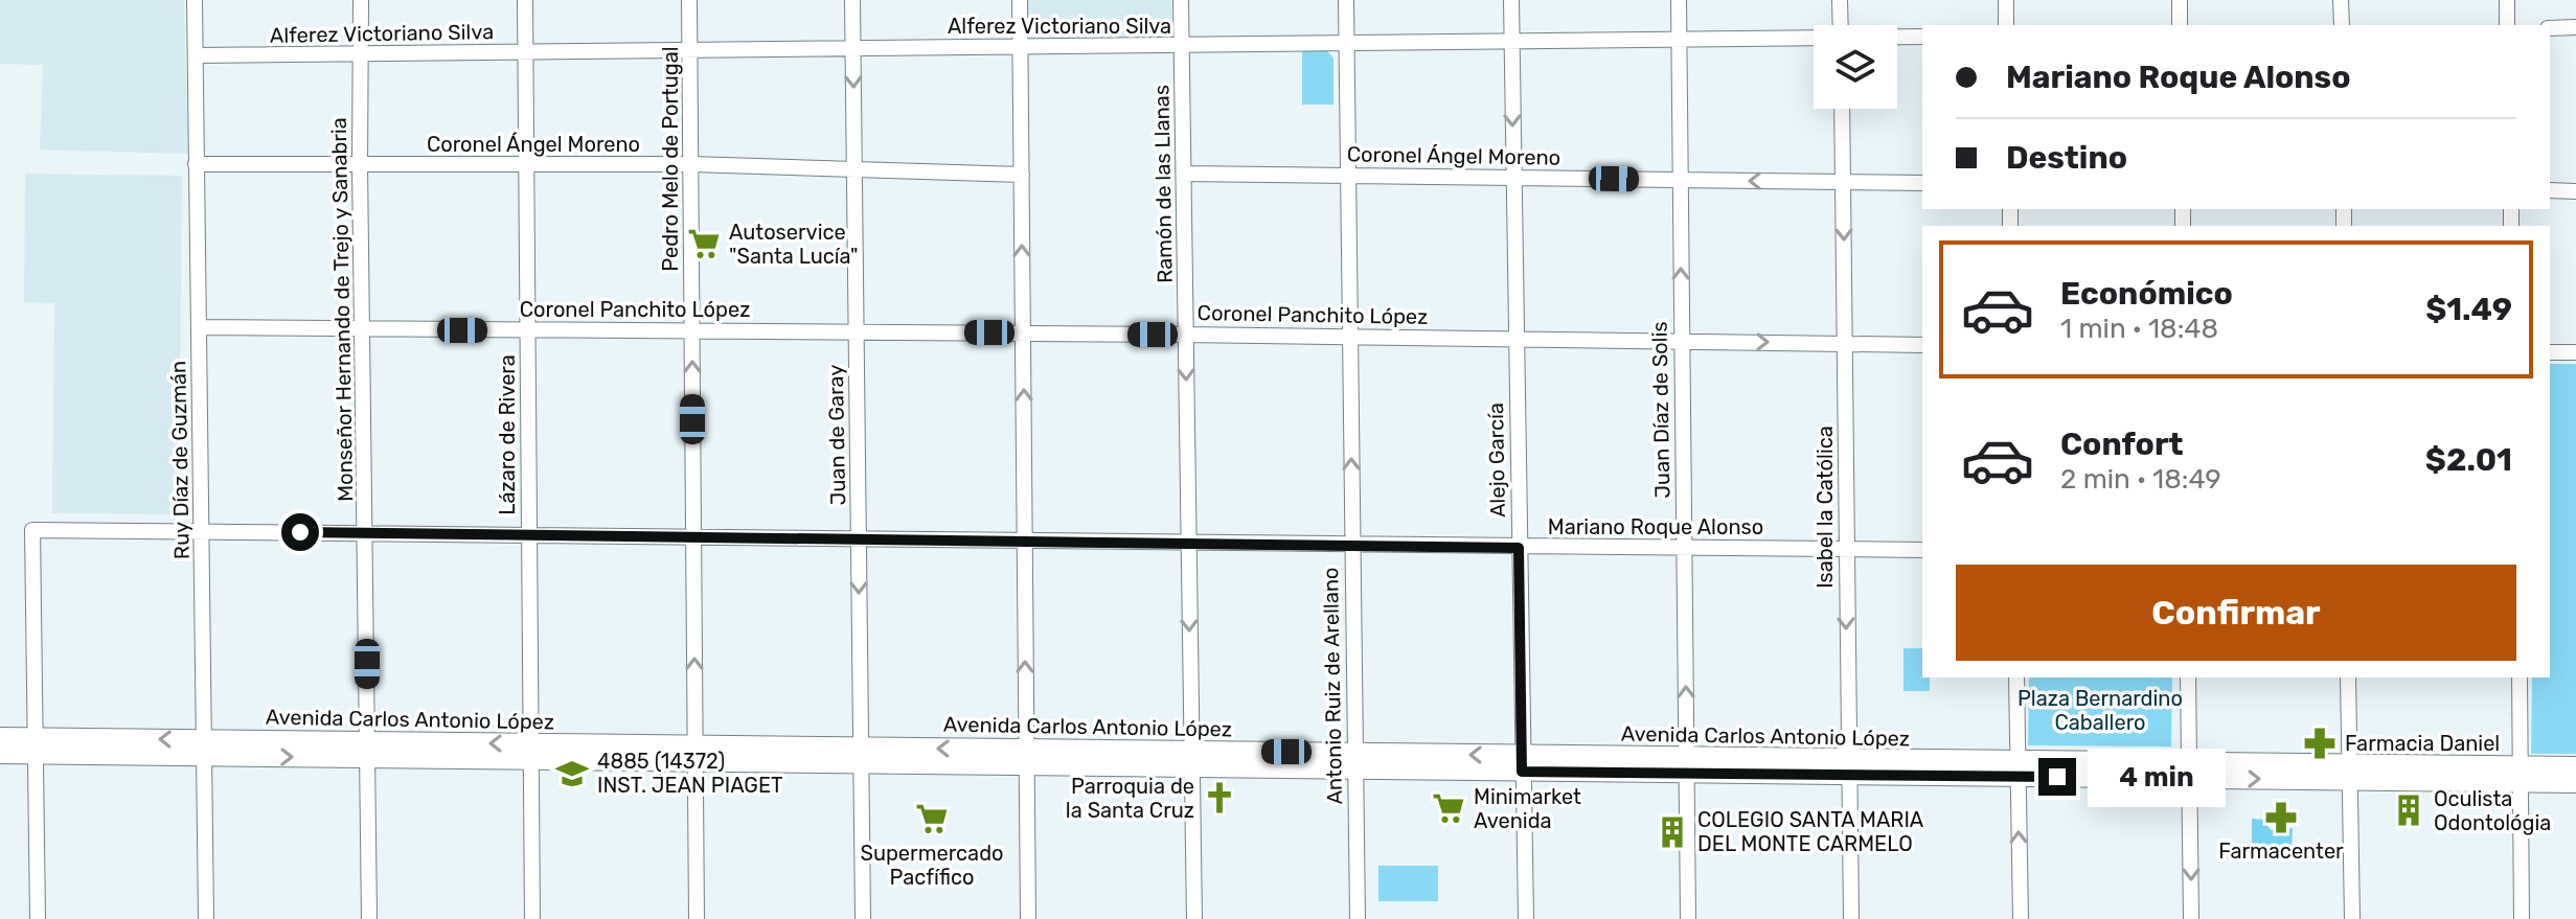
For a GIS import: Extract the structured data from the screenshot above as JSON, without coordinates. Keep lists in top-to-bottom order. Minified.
{"streets":{"main road":["Avenida Carlos Antonio López"],"street":["Alferez Victoriano Silva","Coronel Ángel Moreno","Pedro Melo de Portugal","Ramón de las Llanas","Monseñor Hernando de Trejo y Sanabria","Coronel Panchito López","Juan Díaz de Solis","Lázaro de Rivera","Juan de Garay","Ruy Díaz de Guzmán","Alejo García","Isabel la Católica","Mariano Roque Alonso","Antonio Ruiz de Arellano"]},"crossings":[["Alferez Victoriano Silva","Pedro Melo de Portugal"],["Alferez Victoriano Silva","Ramón de las Llanas"],["Alferez Victoriano Silva","Monseñor Hernando de Trejo y Sanabria"],["Alferez Victoriano Silva","Juan Díaz de Solis"],["Alferez Victoriano Silva","Lázaro de Rivera"],["Alferez Victoriano Silva","Juan de Garay"],["Alferez Victoriano Silva","Ruy Díaz de Guzmán"],["Alferez Victoriano Silva","Alejo García"],["Alferez Victoriano Silva","Antonio Ruiz de Arellano"],["Coronel Ángel Moreno","Pedro Melo de Portugal"],["Coronel Ángel Moreno","Ramón de las Llanas"],["Coronel Ángel Moreno","Monseñor Hernando de Trejo y Sanabria"],["Coronel Ángel Moreno","Juan Díaz de Solis"],["Coronel Ángel Moreno","Lázaro de Rivera"],["Coronel Ángel Moreno","Juan de Garay"],["Coronel Ángel Moreno","Ruy Díaz de Guzmán"],["Coronel Ángel Moreno","Alejo García"],["Coronel Ángel Moreno","Isabel la Católica"],["Coronel Ángel Moreno","Antonio Ruiz de Arellano"],["Pedro Melo de Portugal","Coronel Panchito López"],["Pedro Melo de Portugal","Mariano Roque Alonso"],["Pedro Melo de Portugal","Avenida Carlos Antonio López"],["Ramón de las Llanas","Coronel Panchito López"],["Ramón de las Llanas","Mariano Roque Alonso"],["Ramón de las Llanas","Avenida Carlos Antonio López"],["Monseñor Hernando de Trejo y Sanabria","Coronel Panchito López"],["Monseñor Hernando de Trejo y Sanabria","Mariano Roque Alonso"],["Monseñor Hernando de Trejo y Sanabria","Avenida Carlos Antonio López"],["Coronel Panchito López","Juan Díaz de Solis"],["Coronel Panchito López","Lázaro de Rivera"],["Coronel Panchito López","Juan de Garay"],["Coronel Panchito López","Ruy Díaz de Guzmán"],["Coronel Panchito López","Alejo García"],["Coronel Panchito López","Isabel la Católica"],["Coronel Panchito López","Antonio Ruiz de Arellano"],["Juan Díaz de Solis","Mariano Roque Alonso"],["Juan Díaz de Solis","Avenida Carlos Antonio López"],["Lázaro de Rivera","Mariano Roque Alonso"],["Lázaro de Rivera","Avenida Carlos Antonio López"],["Juan de Garay","Mariano Roque Alonso"],["Juan de Garay","Avenida Carlos Antonio López"],["Ruy Díaz de Guzmán","Mariano Roque Alonso"],["Ruy Díaz de Guzmán","Avenida Carlos Antonio López"],["Alejo García","Mariano Roque Alonso"],["Alejo García","Avenida Carlos Antonio López"],["Isabel la Católica","Mariano Roque Alonso"],["Isabel la Católica","Avenida Carlos Antonio López"],["Mariano Roque Alonso","Antonio Ruiz de Arellano"],["Mariano Roque Alonso","Avenida Carlos Antonio López"],["Antonio Ruiz de Arellano","Avenida Carlos Antonio López"]],"one_way":["Pedro Melo de Portugal","Ramón de las Llanas","Juan Díaz de Solis","Juan de Garay","Isabel la Católica"],"parks":["Plaza Bernardino Caballero"],"places":{"supermarket":["Autoservice \"Santa Lucía\"","Minimarket Avenida","Supermercado Pacfífico"],"pharmacy":["Farmacia Daniel","Farmacenter"],"school or university":["4885 (14372) INST. JEAN PIAGET"],"church":["Parroquia de la Santa Cruz"],"building":["Oculista Odontológia","COLEGIO SANTA MARIA DEL MONTE CARMELO"]},"page":{"banner":["Mariano Roque Alonso","Destino"],"list":[{"name":"Económico","note":"1 min · 18:48","value":"$1.49"},{"name":"Confort","note":"2 min · 18:49","value":"$2.01"}],"buttons":"Confirmar","bubble":"4 min"}}
